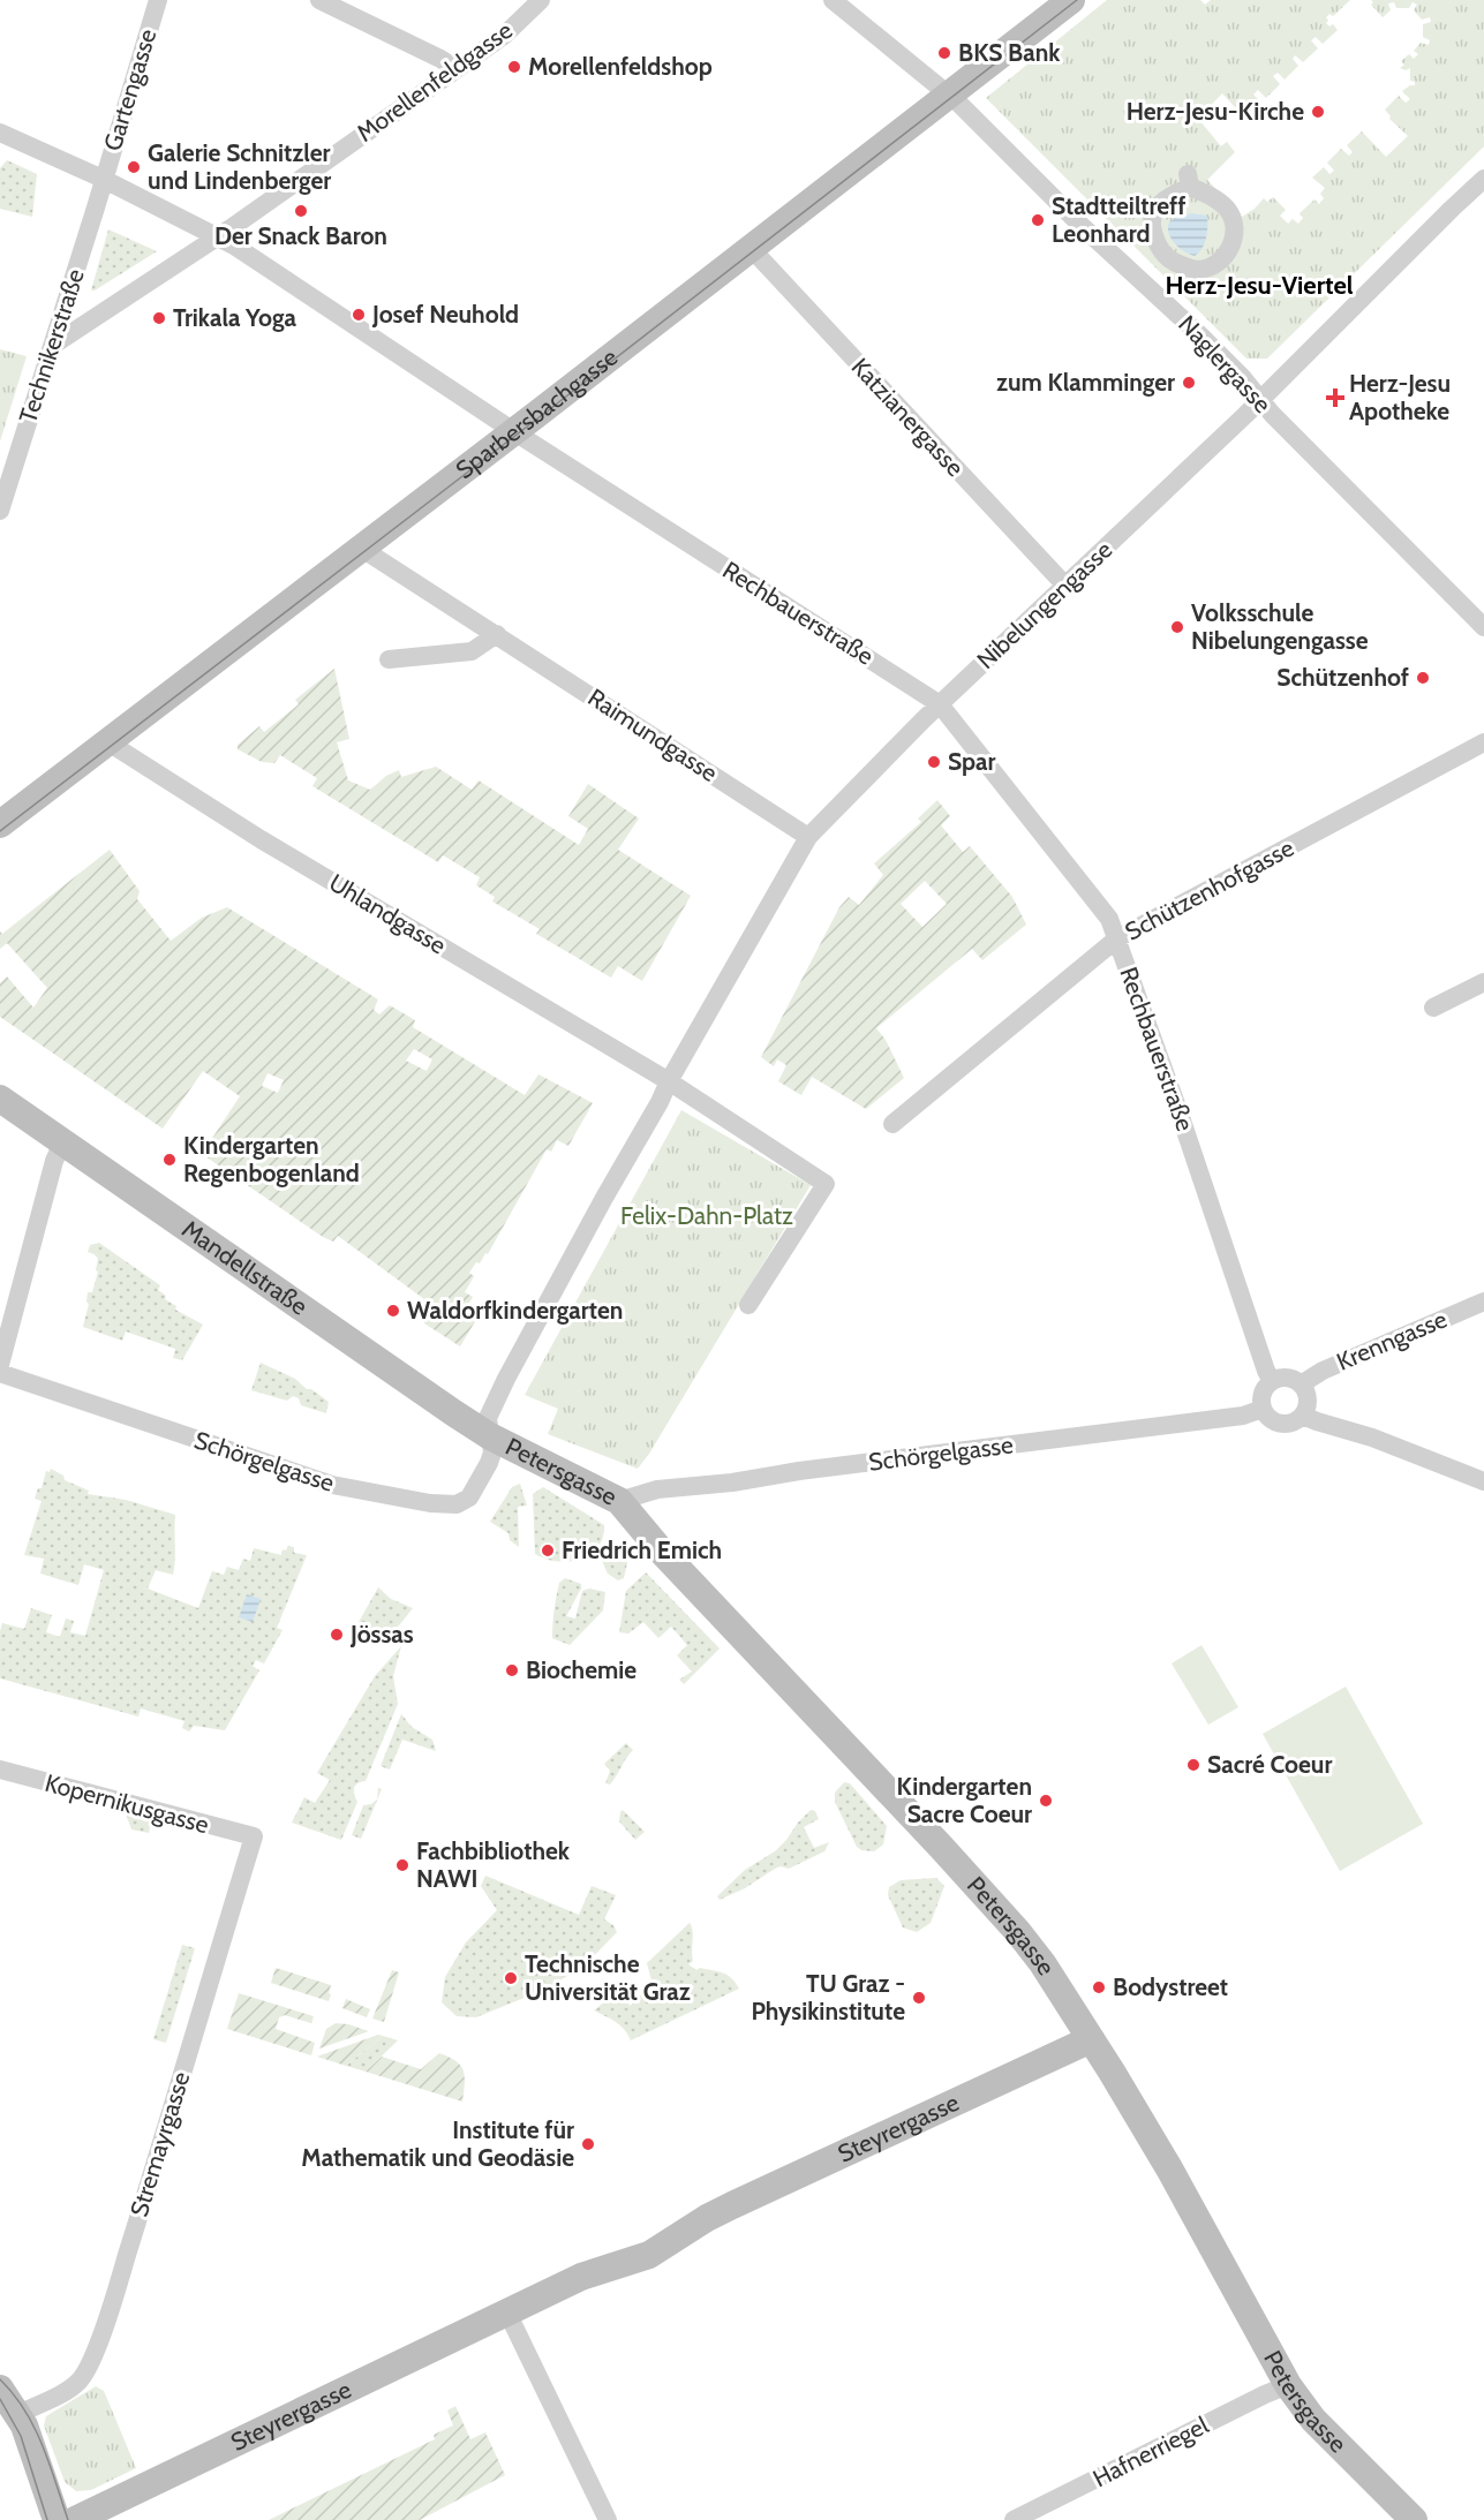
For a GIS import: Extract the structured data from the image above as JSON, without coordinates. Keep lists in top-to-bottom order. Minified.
{"streets":{"main road":["Sparbersbachgasse","Mandellstraße","Petersgasse","Steyrergasse"],"street":["Morellenfeldgasse","Gartengasse","Technikerstraße","Naglergasse","Katzianergasse","Nibelungengasse","Rechbauerstraße","Raimundgasse","Schützenhofgasse","Uhlandgasse","Krenngasse","Schörgelgasse","Kopernikusgasse","Stremayrgasse","Hafnerriegel"]},"crossings":[["Morellenfeldgasse","Technikerstraße"],["Morellenfeldgasse","Rechbauerstraße"],["Gartengasse","Technikerstraße"],["Gartengasse","Rechbauerstraße"],["Technikerstraße","Rechbauerstraße"],["Naglergasse","Sparbersbachgasse"],["Naglergasse","Nibelungengasse"],["Sparbersbachgasse","Katzianergasse"],["Sparbersbachgasse","Rechbauerstraße"],["Sparbersbachgasse","Raimundgasse"],["Sparbersbachgasse","Uhlandgasse"],["Katzianergasse","Nibelungengasse"],["Nibelungengasse","Rechbauerstraße"],["Nibelungengasse","Raimundgasse"],["Nibelungengasse","Uhlandgasse"],["Rechbauerstraße","Schützenhofgasse"],["Rechbauerstraße","Krenngasse"],["Rechbauerstraße","Schörgelgasse"],["Mandellstraße","Schörgelgasse"],["Mandellstraße","Petersgasse"],["Krenngasse","Schörgelgasse"],["Schörgelgasse","Petersgasse"],["Petersgasse","Steyrergasse"],["Petersgasse","Hafnerriegel"],["Kopernikusgasse","Stremayrgasse"]],"districts":["Herz-Jesu-Viertel"],"parks":["Felix-Dahn-Platz"],"places":{"other":["BKS Bank","Morellenfeldshop","Herz-Jesu-Kirche","Galerie Schnitzler und Lindenberger","Der Snack Baron","Stadtteiltreff Leonhard","Josef Neuhold","Trikala Yoga","zum Klamminger","Volksschule Nibelungengasse","Schützenhof","Spar","Kindergarten Regenbogenland","Waldorfkindergarten","Friedrich Emich","Jössas","Biochemie","Sacré Coeur","Kindergarten Sacre Coeur","Fachbibliothek NAWI","Technische Universität Graz","Bodystreet","TU Graz - Physikinstitute","Institute für Mathematik und Geodäsie"],"health":["Herz-Jesu Apotheke"]}}
